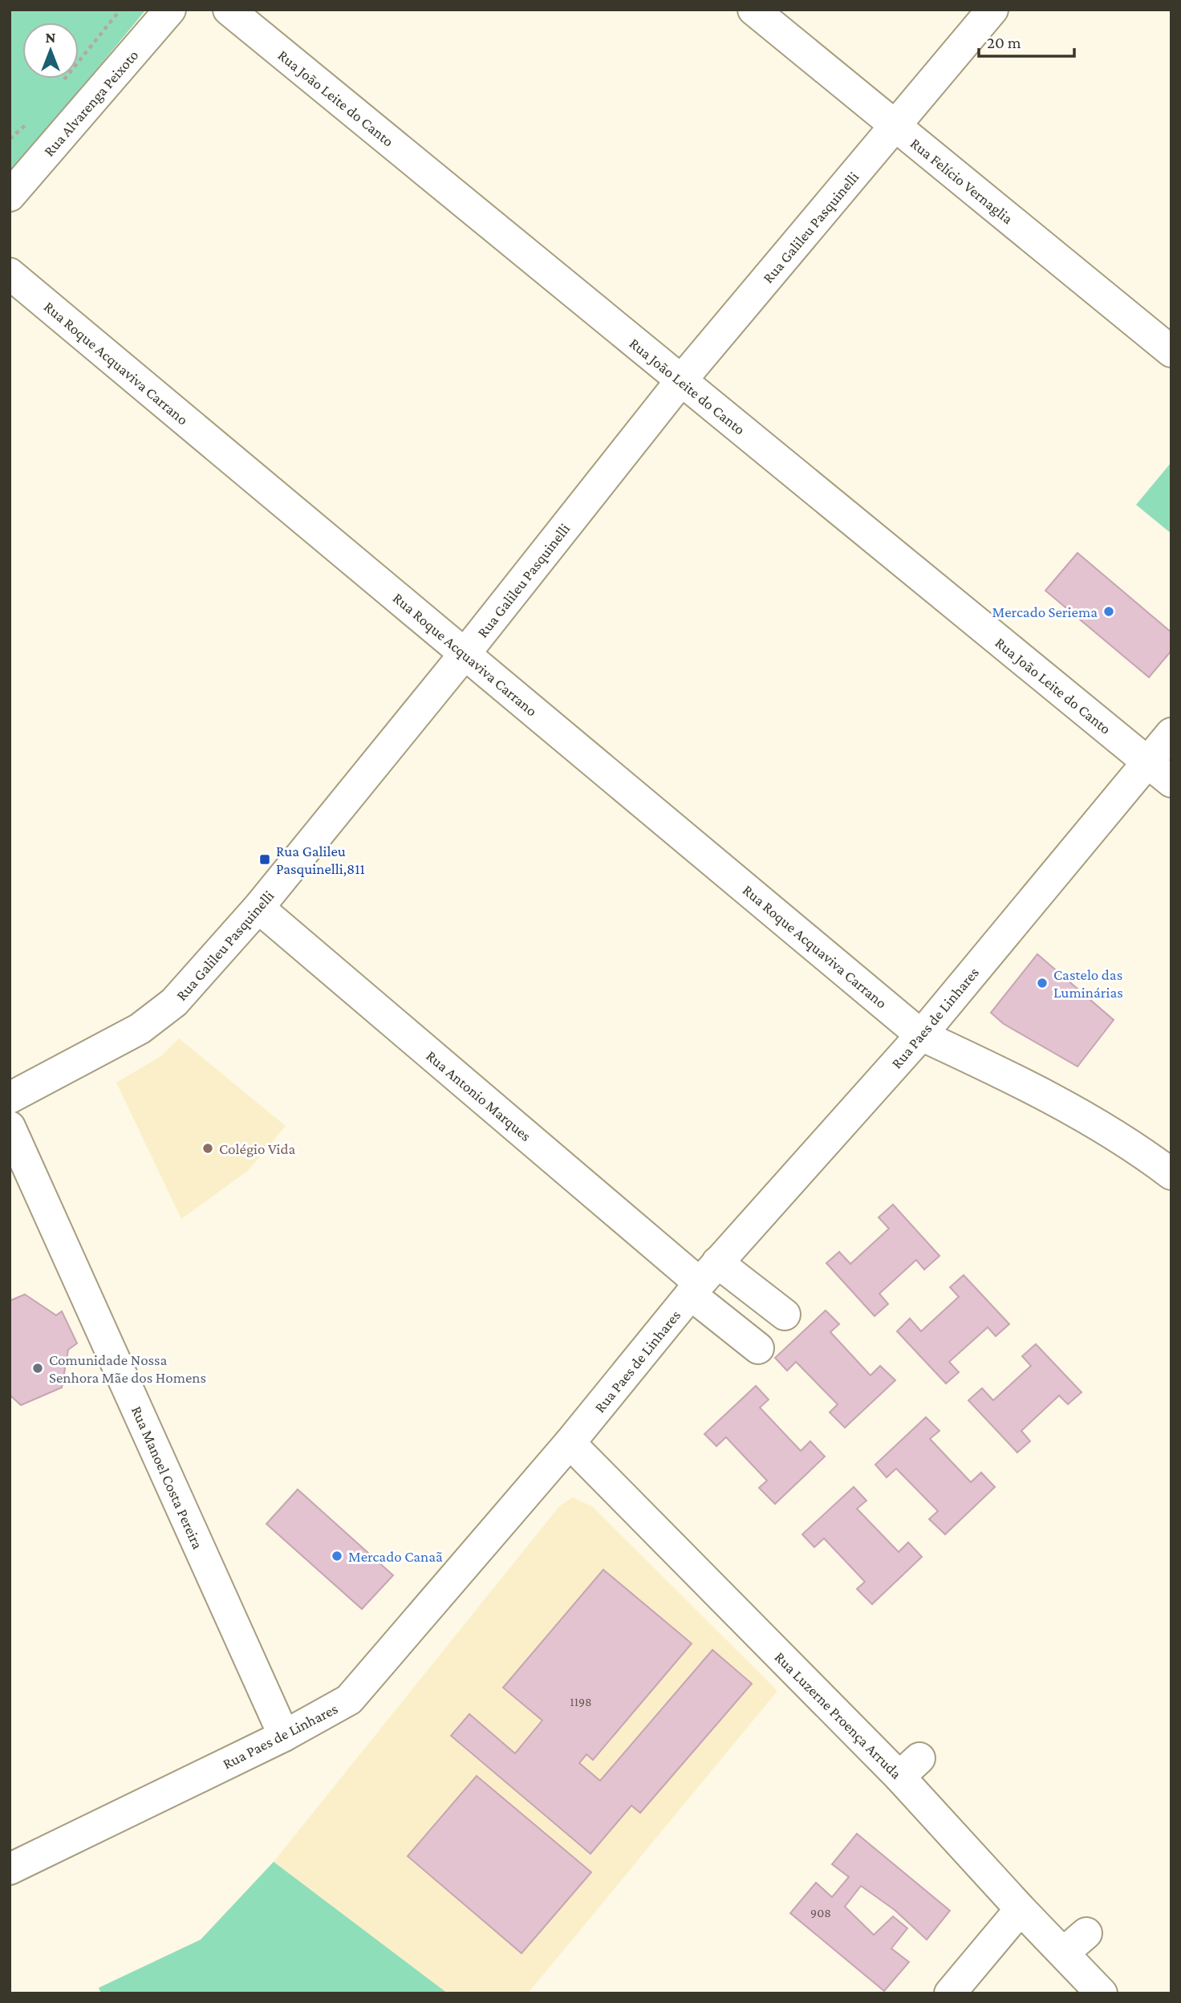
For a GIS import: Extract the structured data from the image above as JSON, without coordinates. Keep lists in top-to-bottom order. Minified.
{"streets":{"street":["Rua João Leite do Canto","Rua Alvarenga Peixoto","Rua Felício Vernaglia","Rua Galileu Pasquinelli","Rua Roque Acquaviva Carrano","Rua Paes de Linhares","Rua Antonio Marques","Rua Manoel Costa Pereira","Rua Luzerne Proença Arruda"]},"crossings":[["Rua João Leite do Canto","Rua Galileu Pasquinelli"],["Rua João Leite do Canto","Rua Paes de Linhares"],["Rua Felício Vernaglia","Rua Galileu Pasquinelli"],["Rua Galileu Pasquinelli","Rua Roque Acquaviva Carrano"],["Rua Galileu Pasquinelli","Rua Antonio Marques"],["Rua Roque Acquaviva Carrano","Rua Paes de Linhares"],["Rua Paes de Linhares","Rua Antonio Marques"],["Rua Paes de Linhares","Rua Manoel Costa Pereira"],["Rua Paes de Linhares","Rua Luzerne Proença Arruda"]],"places":{"other":["Mercado Seriema","Castelo das Luminárias","Colégio Vida","Comunidade Nossa Senhora Mãe dos Homens","Mercado Canaã"],"transit":["Rua Galileu Pasquinelli,811"]},"house_numbers":["1198","908"],"scale_bar":"20 m","north":"top"}
